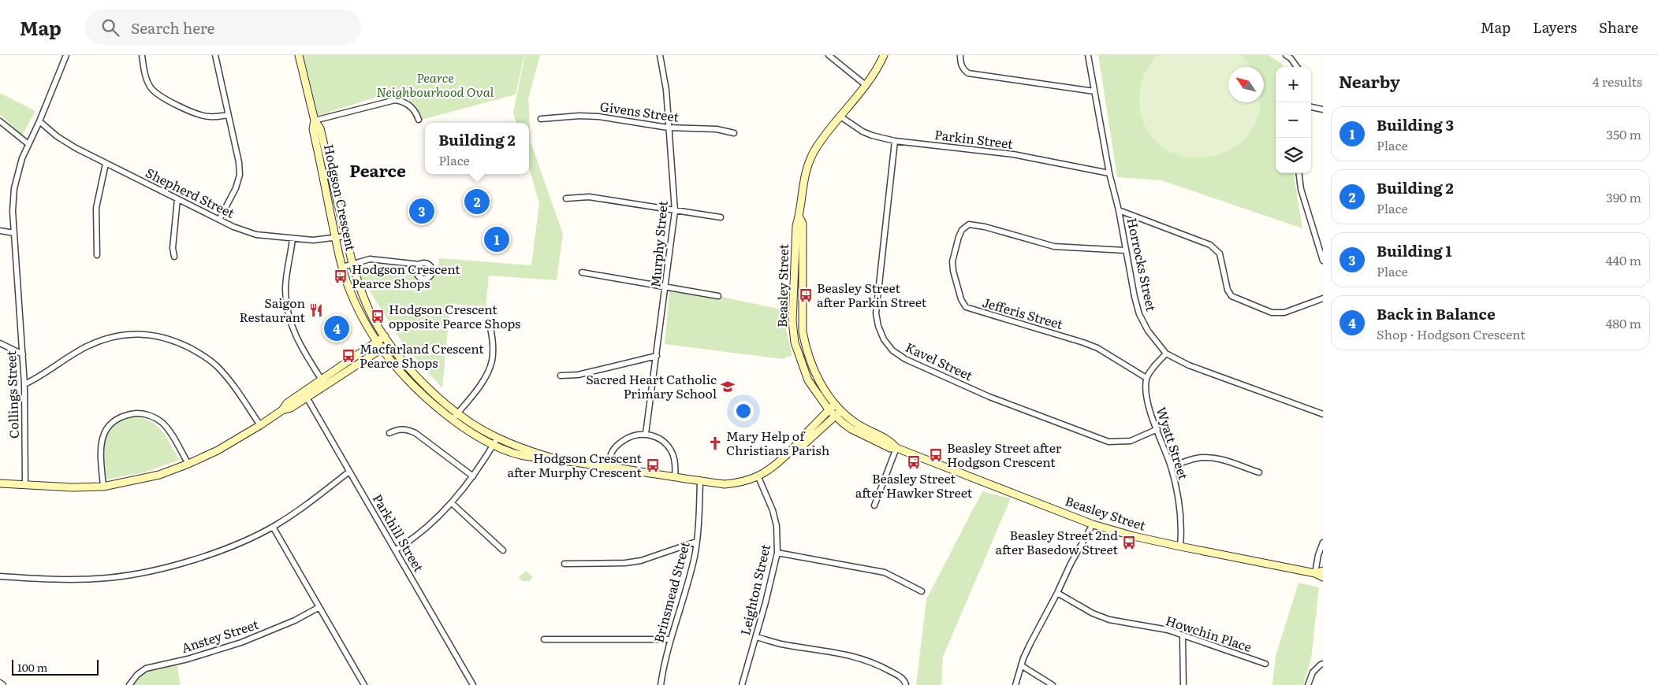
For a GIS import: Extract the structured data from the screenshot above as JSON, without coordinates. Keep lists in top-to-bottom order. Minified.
{"streets":{"street":["Givens Street","Parkin Street","Shepherd Street","Hodgson Crescent","Murphy Street","Horrocks Street","Beasley Street","Jefferis Street","Kavel Street","Collings Street","Wyatt Street","Parkhill Street","Leighton Street","Brinsmead Street","Howchin Place","Anstey Street"]},"crossings":[["Givens Street","Murphy Street"],["Parkin Street","Horrocks Street"],["Parkin Street","Beasley Street"],["Parkin Street","Kavel Street"],["Shepherd Street","Hodgson Crescent"],["Shepherd Street","Collings Street"],["Hodgson Crescent","Beasley Street"],["Hodgson Crescent","Leighton Street"],["Hodgson Crescent","Brinsmead Street"],["Horrocks Street","Jefferis Street"],["Beasley Street","Wyatt Street"],["Jefferis Street","Wyatt Street"],["Kavel Street","Wyatt Street"]],"districts":["Pearce"],"parks":["Pearce Neighbourhood Oval"],"places":{"bus stop":["Hodgson Crescent Pearce Shops","Beasley Street after Parkin Street","Hodgson Crescent opposite Pearce Shops","Macfarland Crescent Pearce Shops","Beasley Street after Hodgson Crescent","Beasley Street after Hawker Street","Hodgson Crescent after Murphy Crescent","Beasley Street 2nd after Basedow Street"],"restaurant":["Saigon Restaurant"],"school or university":["Sacred Heart Catholic Primary School"],"church":["Mary Help of Christians Parish"]},"scale_bar":"100 m","north":"top left","page":{"header":"Map","search":"Search here","nav":["Map","Layers","Share"],"heading":["Nearby","4 results"],"map_buttons":["+","−"],"list":[{"mark":"1","name":"Building 3","note":"Place","value":"350 m"},{"mark":"2","name":"Building 2","note":"Place","value":"390 m"},{"mark":"3","name":"Building 1","note":"Place","value":"440 m"},{"mark":"4","name":"Back in Balance","note":"Shop · Hodgson Crescent","value":"480 m"}],"popup":["Building 2","Place"],"pins":["2","3","1","4"],"scale":"100 m"}}
